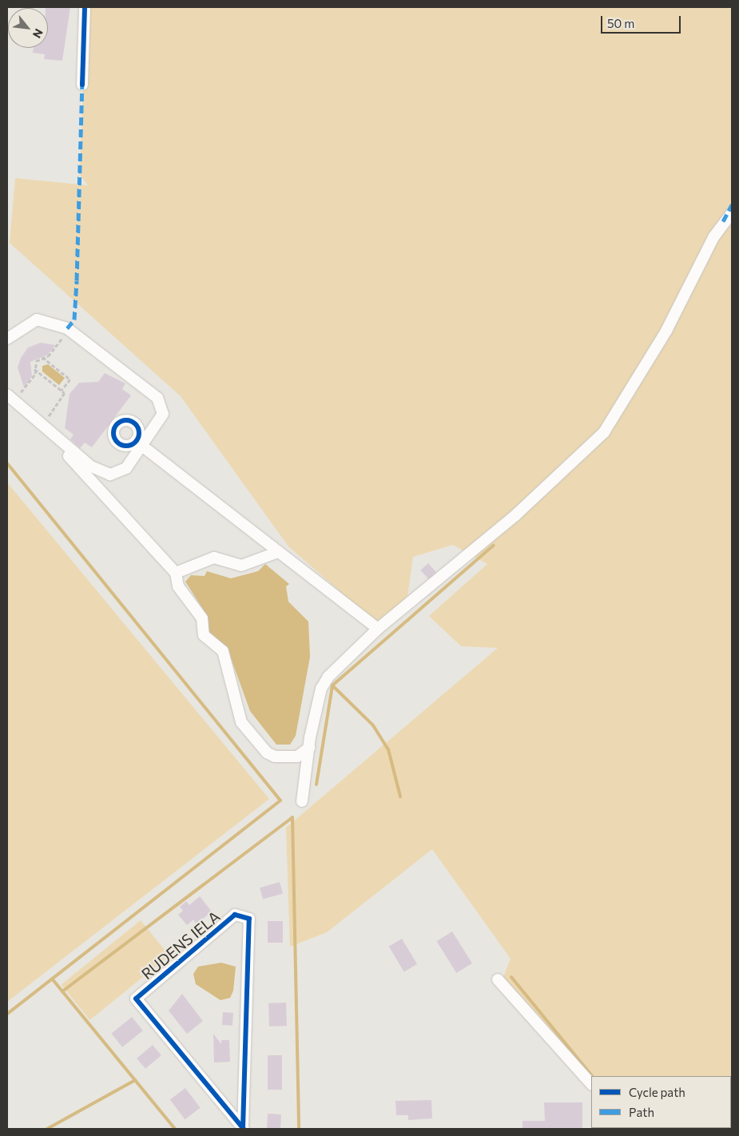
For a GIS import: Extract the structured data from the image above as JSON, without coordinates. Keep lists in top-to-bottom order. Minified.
{"streets":{"street":["RUDENS IELA"]},"legend":["Cycle path","Path"],"scale_bar":"50 m","north":"bottom right"}
